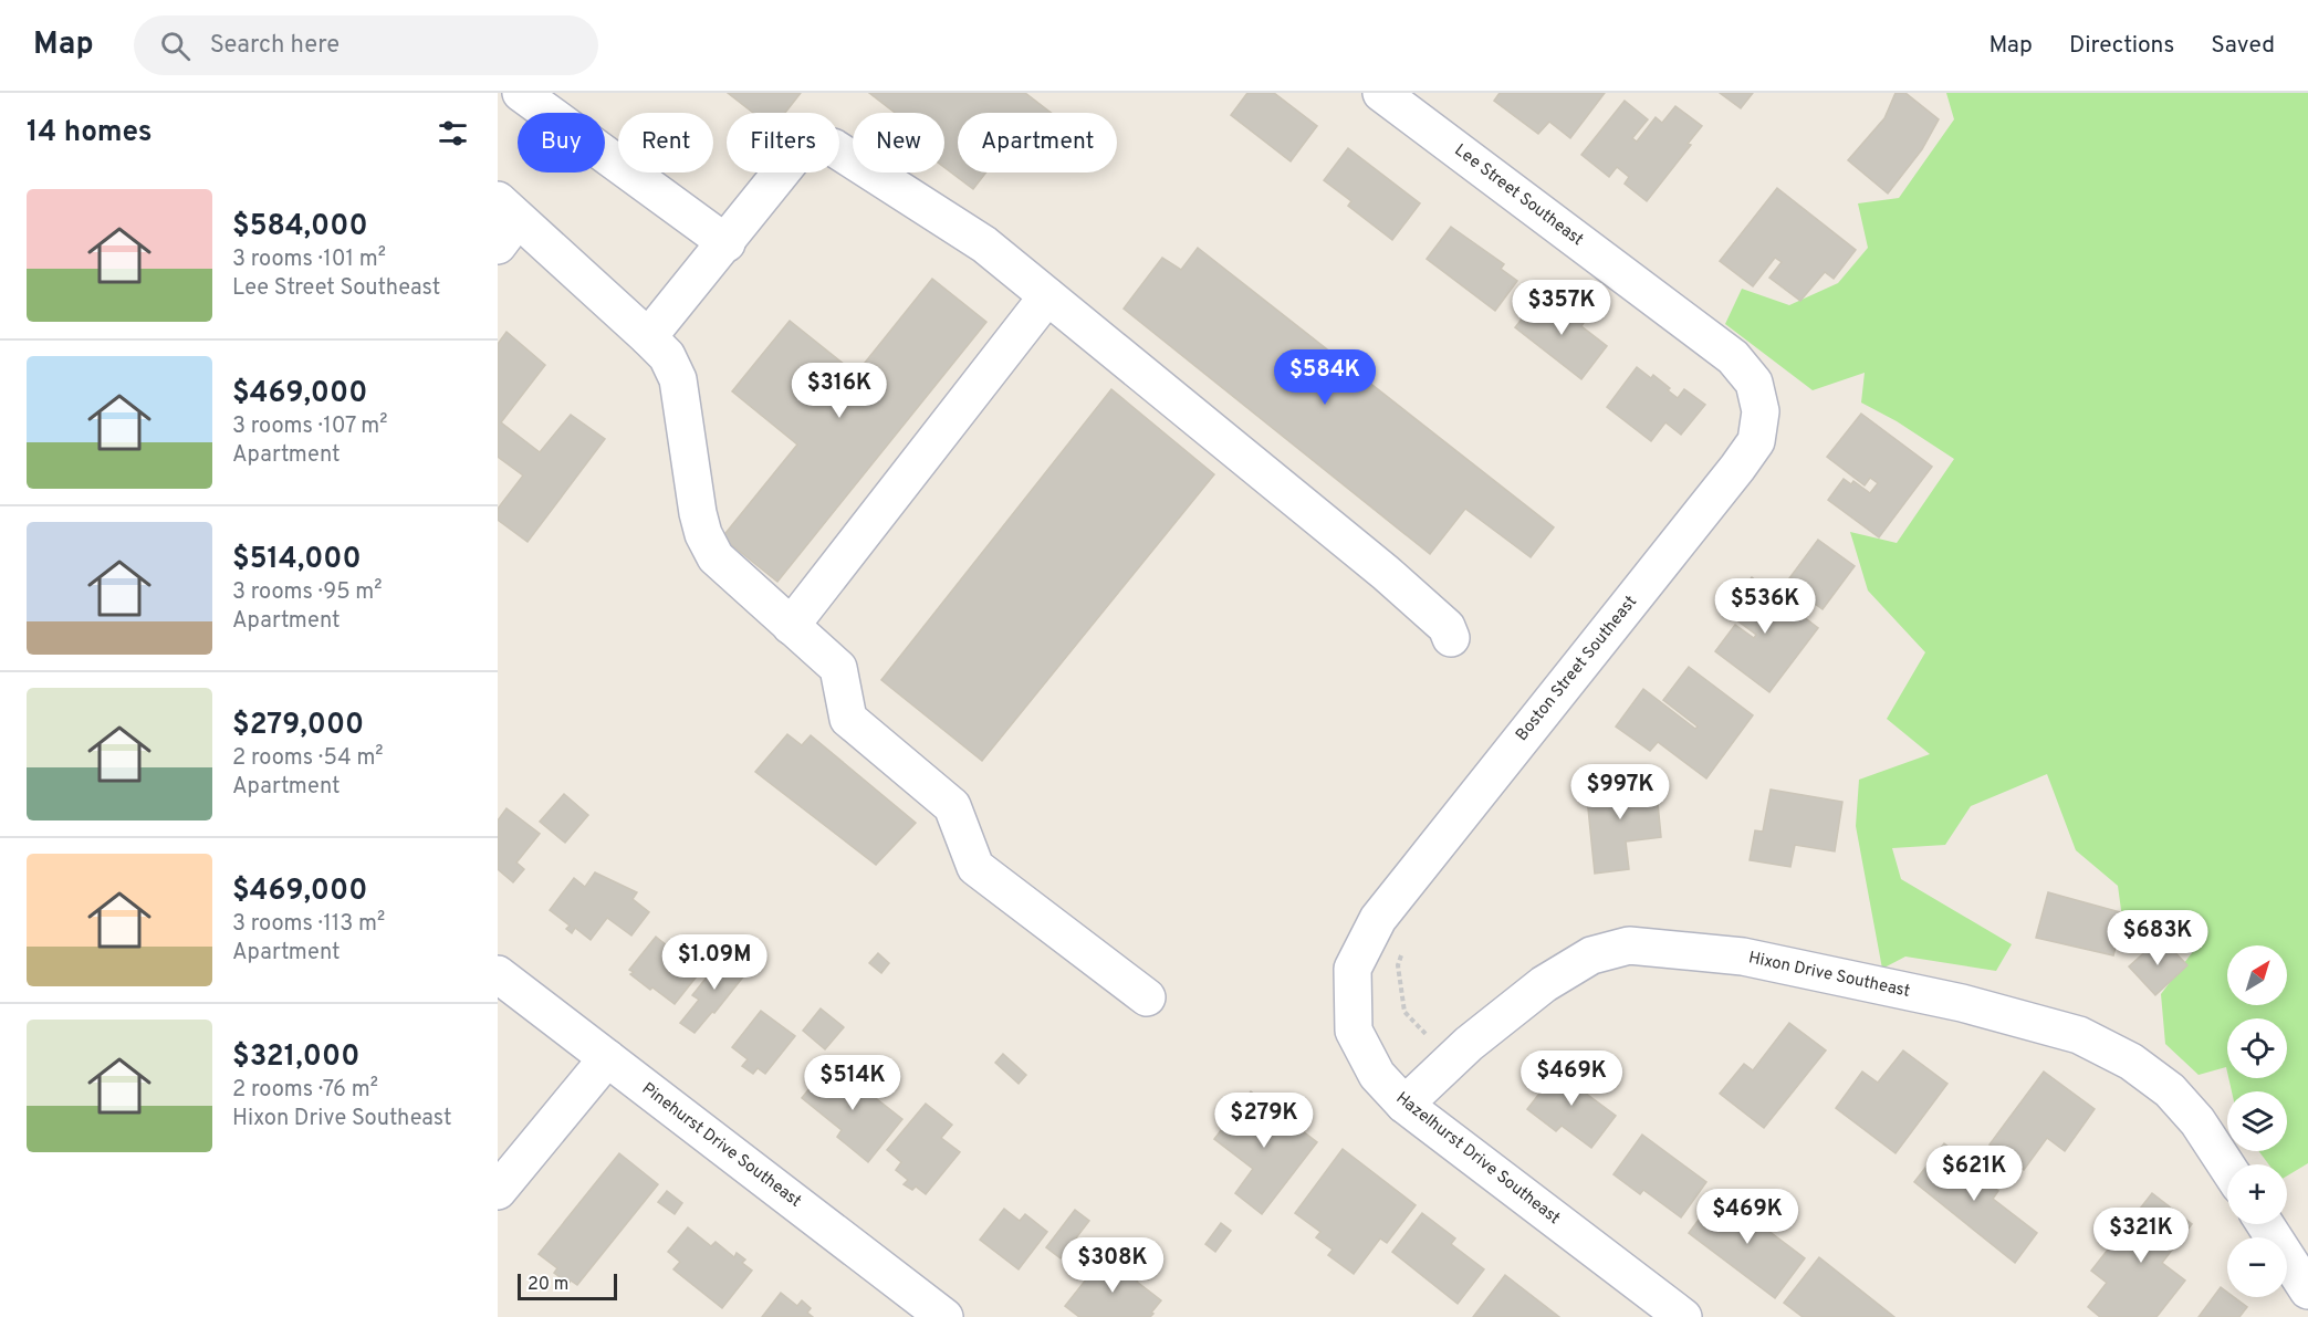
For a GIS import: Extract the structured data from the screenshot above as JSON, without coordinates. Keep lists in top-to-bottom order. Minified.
{"streets":{"street":["Lee Street Southeast","Boston Street Southeast","Hixon Drive Southeast","Pinehurst Drive Southeast","Hazelhurst Drive Southeast"]},"crossings":[["Lee Street Southeast","Boston Street Southeast"],["Boston Street Southeast","Hazelhurst Drive Southeast"],["Hixon Drive Southeast","Hazelhurst Drive Southeast"]],"scale_bar":"20 m","north":"top right","page":{"header":"Map","search":"Search here","nav":["Map","Directions","Saved"],"heading":"14 homes","chip":["Buy","Rent","Filters","New","Apartment"],"list":[{"name":"$584,000","note":"3 rooms · 101 m² · Lee Street Southeast"},{"name":"$469,000","note":"3 rooms · 107 m² · Apartment"},{"name":"$514,000","note":"3 rooms · 95 m² · Apartment"},{"name":"$279,000","note":"2 rooms · 54 m² · Apartment"},{"name":"$469,000","note":"3 rooms · 113 m² · Apartment"},{"name":"$321,000","note":"2 rooms · 76 m² · Hixon Drive Southeast"}],"price":["$357K","$584K","$316K","$536K","$997K","$683K","$1.09M","$469K","$514K","$279K","$621K","$469K","$321K","$308K"],"map_buttons":["+","−"],"scale":"20 m"}}
